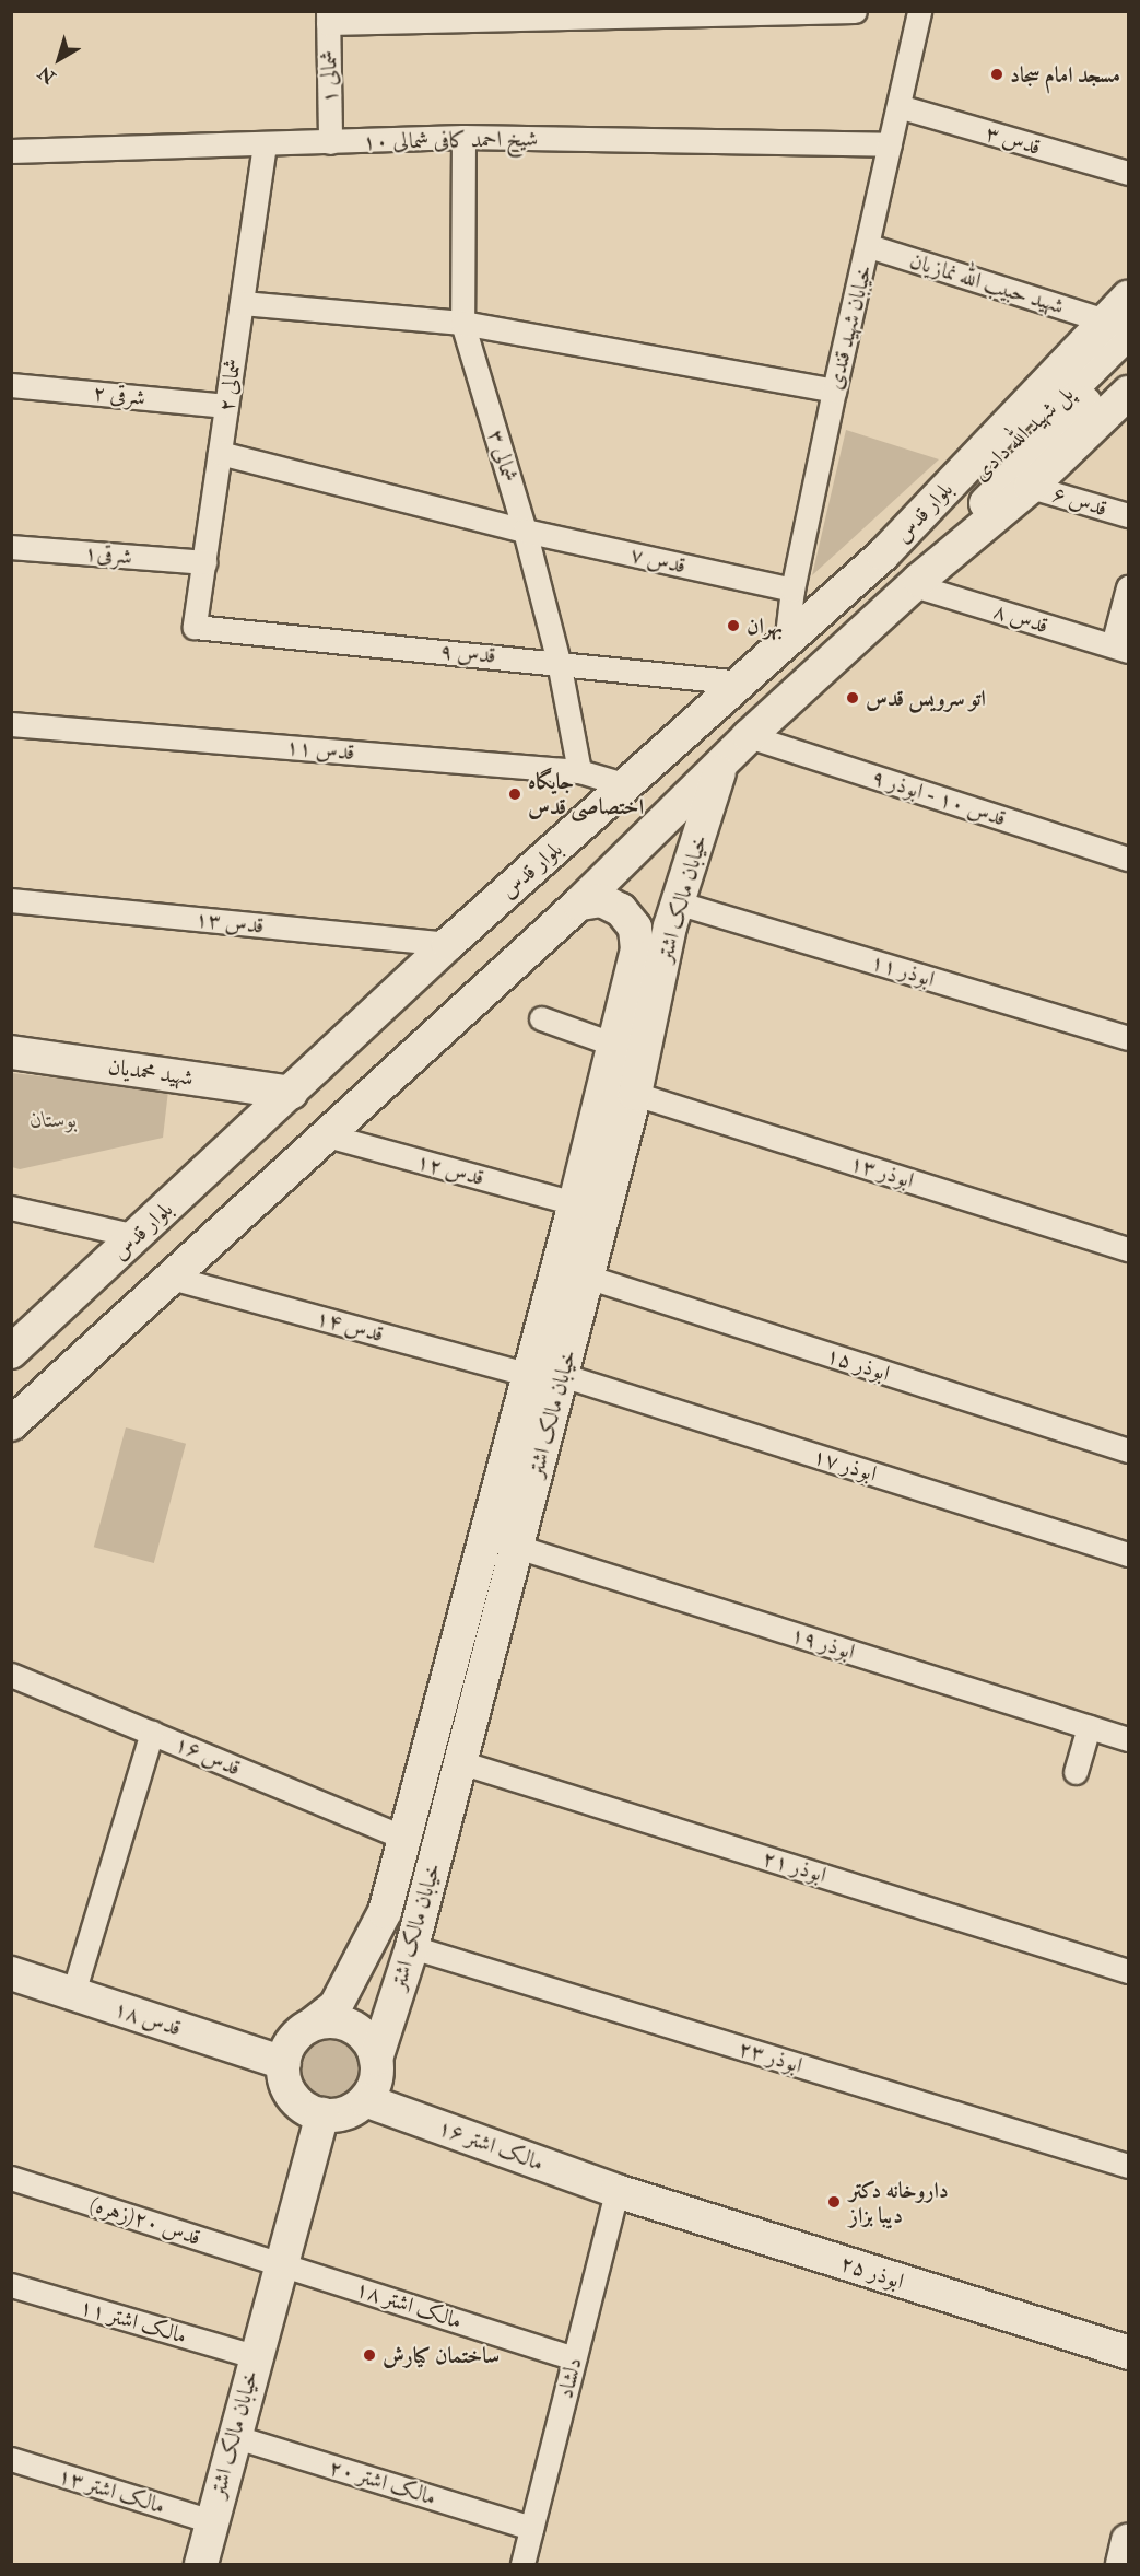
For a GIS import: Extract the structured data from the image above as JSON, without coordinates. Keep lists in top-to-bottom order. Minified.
{"streets":{"street":["۱ شمالی","شیخ احمد کافی شمالی ۱۰","قدس ۳","شهید حبیب الله نمازیان","خیابان شهید قندی","شمالی ۲","شرقی ۲","پل شهید الله دادی","شمالی ۳","قدس ۶","بلوار قدس","شرقی۱","قدس ۷","قدس ۸","قدس ۹","قدس ۱۱","قدس ۱۰ - ابوذر ۹","خیابان مالک اشتر","قدس ۱۳","ابوذر ۱۱","شهید محمدیان","قدس ۱۲","ابوذر ۱۳","قدس ۱۴","ابوذر ۱۵","ابوذر ۱۷","ابوذر ۱۹","قدس ۱۶","ابوذر ۲۱","قدس ۱۸","ابوذر ۲۳","مالک اشتر ۱۶","قدس ۲۰(زهره)","ابوذر ۲۵","مالک اشتر ۱۸","مالک اشتر ۱۱","دلشاد","مالک اشتر ۲۰","مالک اشتر ۱۳"]},"crossings":[["۱ شمالی","شیخ احمد کافی شمالی ۱۰"],["شیخ احمد کافی شمالی ۱۰","خیابان شهید قندی"],["شیخ احمد کافی شمالی ۱۰","شمالی ۲"],["شیخ احمد کافی شمالی ۱۰","شمالی ۳"],["قدس ۳","خیابان شهید قندی"],["شهید حبیب الله نمازیان","خیابان شهید قندی"],["شهید حبیب الله نمازیان","بلوار قدس"],["خیابان شهید قندی","بلوار قدس"],["خیابان شهید قندی","قدس ۷"],["شمالی ۲","شرقی ۲"],["شمالی ۲","شرقی۱"],["شمالی ۲","قدس ۷"],["شمالی ۲","قدس ۹"],["پل شهید الله دادی","بلوار قدس"],["پل شهید الله دادی","قدس ۸"],["شمالی ۳","قدس ۷"],["شمالی ۳","قدس ۹"],["شمالی ۳","قدس ۱۱"],["قدس ۶","بلوار قدس"],["بلوار قدس","قدس ۸"],["بلوار قدس","قدس ۹"],["بلوار قدس","قدس ۱۱"],["بلوار قدس","قدس ۱۰ - ابوذر ۹"],["بلوار قدس","خیابان مالک اشتر"],["بلوار قدس","قدس ۱۳"],["بلوار قدس","شهید محمدیان"],["بلوار قدس","قدس ۱۲"],["بلوار قدس","قدس ۱۴"],["خیابان مالک اشتر","ابوذر ۱۱"],["خیابان مالک اشتر","قدس ۱۲"],["خیابان مالک اشتر","ابوذر ۱۳"],["خیابان مالک اشتر","قدس ۱۴"],["خیابان مالک اشتر","ابوذر ۱۵"],["خیابان مالک اشتر","ابوذر ۱۷"],["خیابان مالک اشتر","ابوذر ۱۹"],["خیابان مالک اشتر","قدس ۱۶"],["خیابان مالک اشتر","ابوذر ۲۱"],["خیابان مالک اشتر","قدس ۱۸"],["خیابان مالک اشتر","ابوذر ۲۳"],["خیابان مالک اشتر","مالک اشتر ۱۶"],["خیابان مالک اشتر","قدس ۲۰(زهره)"],["خیابان مالک اشتر","مالک اشتر ۱۸"],["خیابان مالک اشتر","مالک اشتر ۱۱"],["خیابان مالک اشتر","مالک اشتر ۲۰"],["خیابان مالک اشتر","مالک اشتر ۱۳"],["قدس ۱۸","مالک اشتر ۱۶"],["مالک اشتر ۱۶","ابوذر ۲۵"],["مالک اشتر ۱۶","دلشاد"],["قدس ۲۰(زهره)","مالک اشتر ۱۸"],["ابوذر ۲۵","دلشاد"],["مالک اشتر ۱۸","دلشاد"],["دلشاد","مالک اشتر ۲۰"]],"parks":["بوستان"],"places":["مسجد امام سجاد","بهران","اتو سرویس قدس","جایگاه اختصاصی قدس","داروخانه دکتر دیبا بزاز","ساختمان کیارش"],"north":"bottom left"}
